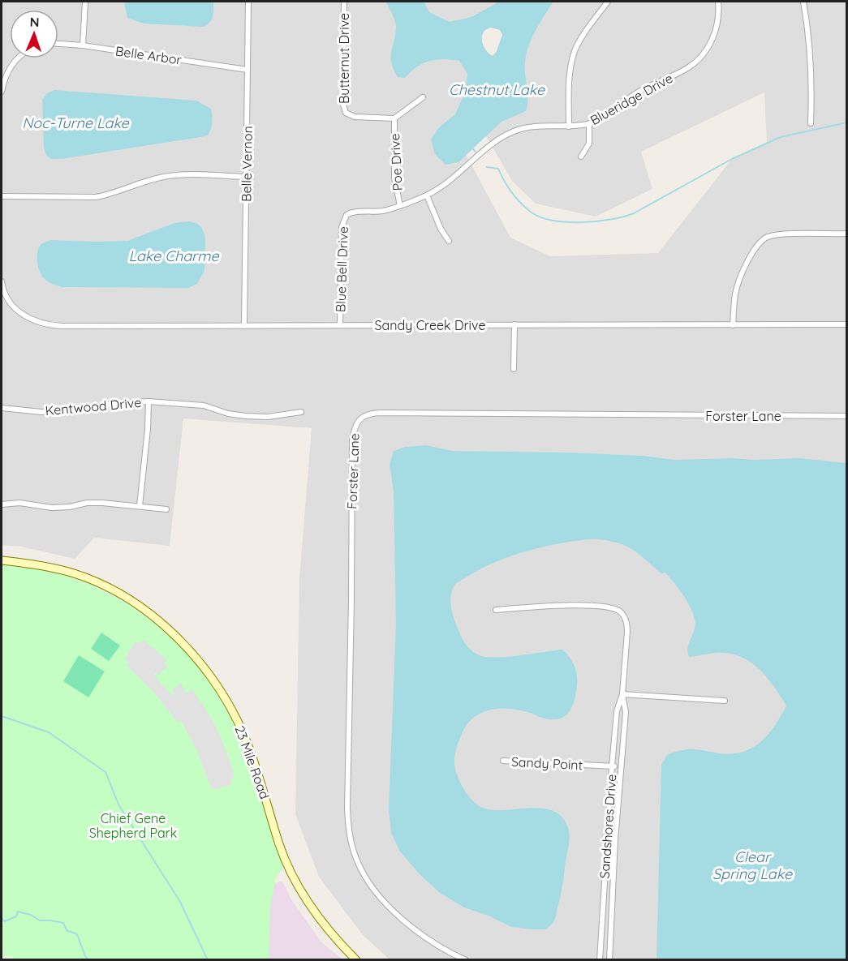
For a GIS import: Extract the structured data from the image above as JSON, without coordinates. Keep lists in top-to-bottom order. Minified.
{"streets":{"main road":["23 Mile Road"],"street":["Belle Arbor","Butternut Drive","Blueridge Drive","Poe Drive","Belle Vernon","Blue Bell Drive","Sandy Creek Drive","Kentwood Drive","Forster Lane","Sandy Point","Sandshores Drive"]},"crossings":[["Belle Arbor","Belle Vernon"],["Butternut Drive","Poe Drive"],["Blueridge Drive","Poe Drive"],["Blueridge Drive","Blue Bell Drive"],["Belle Vernon","Sandy Creek Drive"],["Blue Bell Drive","Sandy Creek Drive"],["Sandy Point","Sandshores Drive"]],"water":["Chestnut Lake","Noc-Turne Lake","Lake Charme","Clear Spring Lake"],"parks":["Chief Gene Shepherd Park"],"north":"top"}
